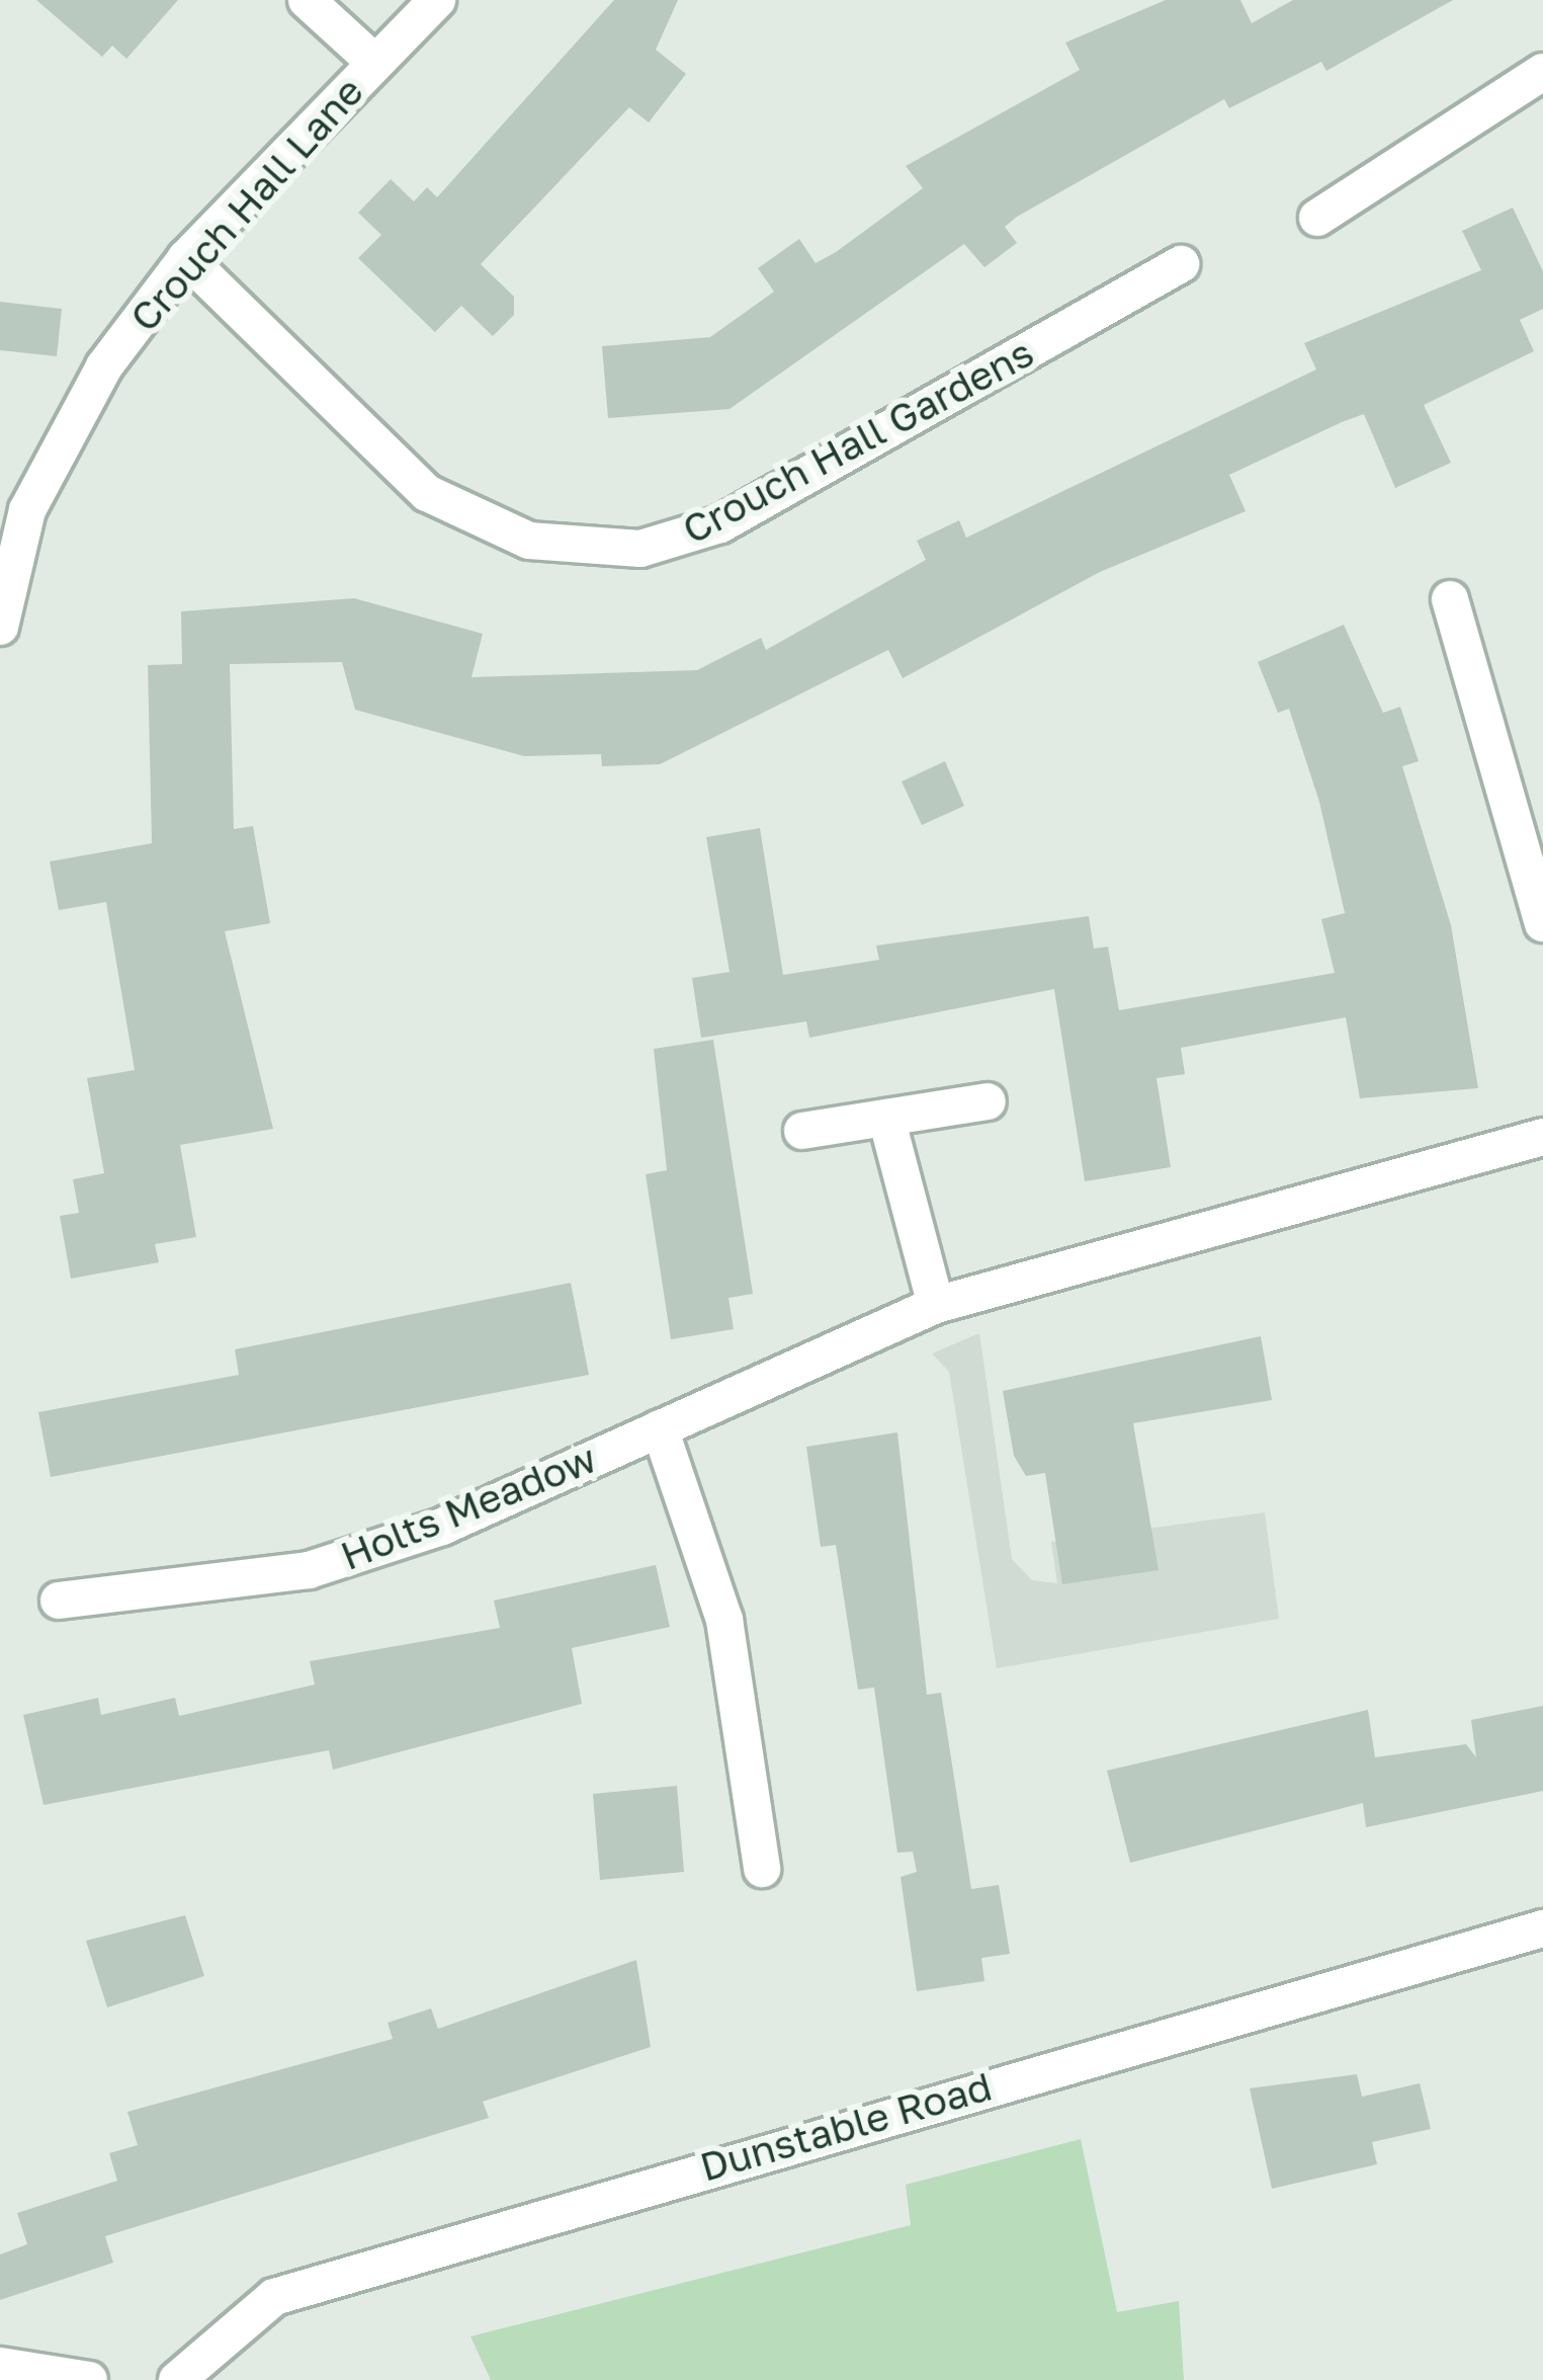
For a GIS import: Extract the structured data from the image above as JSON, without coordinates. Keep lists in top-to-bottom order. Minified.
{"streets":{"street":["Crouch Hall Lane","Crouch Hall Gardens","Holts Meadow","Dunstable Road"]},"crossings":[["Crouch Hall Lane","Crouch Hall Gardens"]]}
